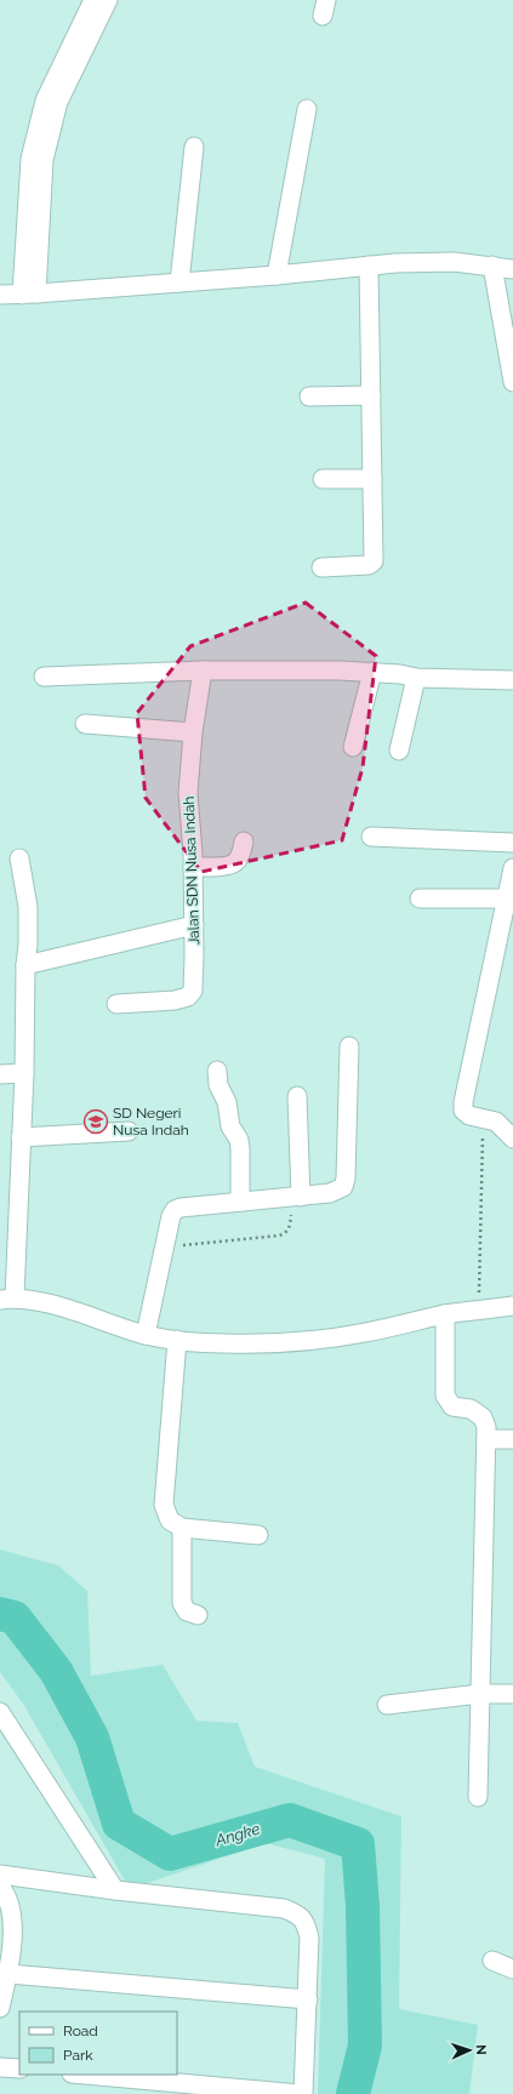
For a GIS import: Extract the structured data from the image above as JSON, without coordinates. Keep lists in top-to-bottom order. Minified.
{"streets":{"street":["Jalan SDN Nusa Indah"]},"water":["Angke"],"places":{"school or university":["SD Negeri Nusa Indah"]},"legend":["Road","Park"],"north":"right"}
